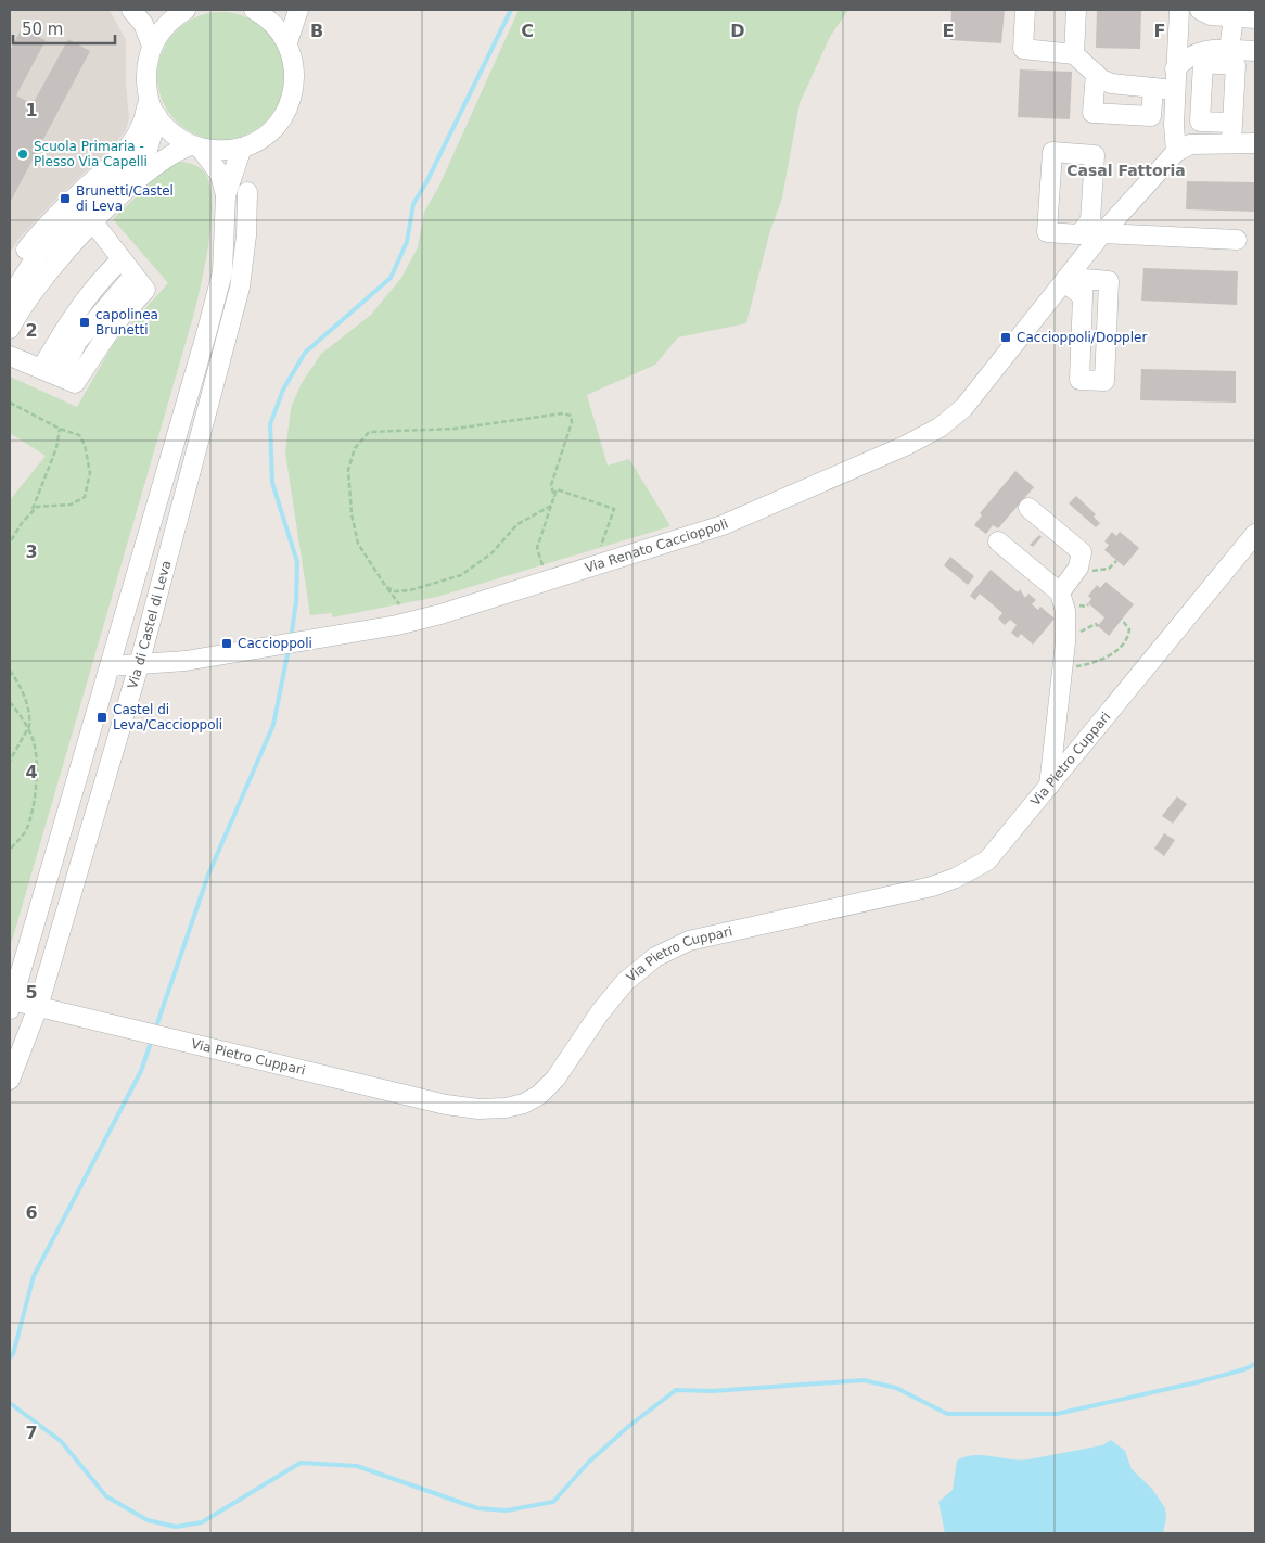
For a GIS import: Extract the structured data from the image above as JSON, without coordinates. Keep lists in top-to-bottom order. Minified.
{"streets":{"street":["Via Renato Caccioppoli","Via di Castel di Leva","Via Pietro Cuppari"]},"crossings":[["Via Renato Caccioppoli","Via di Castel di Leva"],["Via di Castel di Leva","Via Pietro Cuppari"]],"districts":["Casal Fattoria"],"places":{"other":["Scuola Primaria - Plesso Via Capelli"],"transit":["Brunetti/Castel di Leva","capolinea Brunetti","Caccioppoli/Doppler","Caccioppoli","Castel di Leva/Caccioppoli"]},"scale_bar":"50 m","grid":{"columns":["B","C","D","E","F"],"rows":["1","2","3","4","5","6","7"]}}
